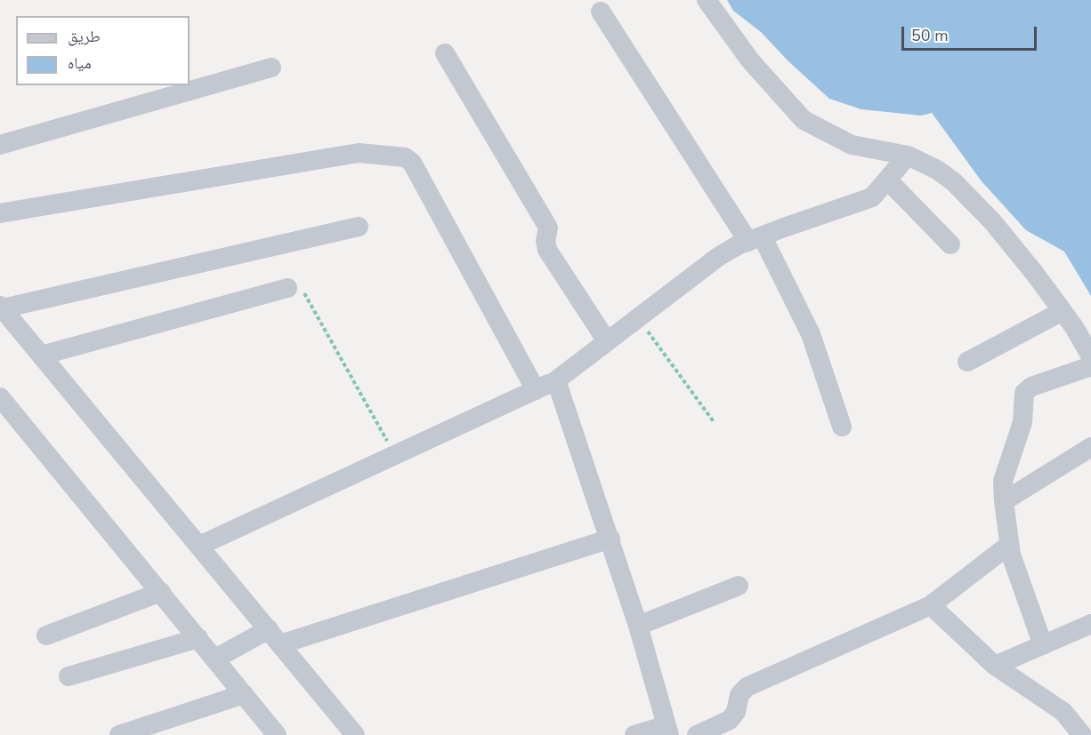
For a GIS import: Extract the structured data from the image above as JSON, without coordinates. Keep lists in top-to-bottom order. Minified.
{"legend":["طريق","مياه"],"scale_bar":"50 m"}
